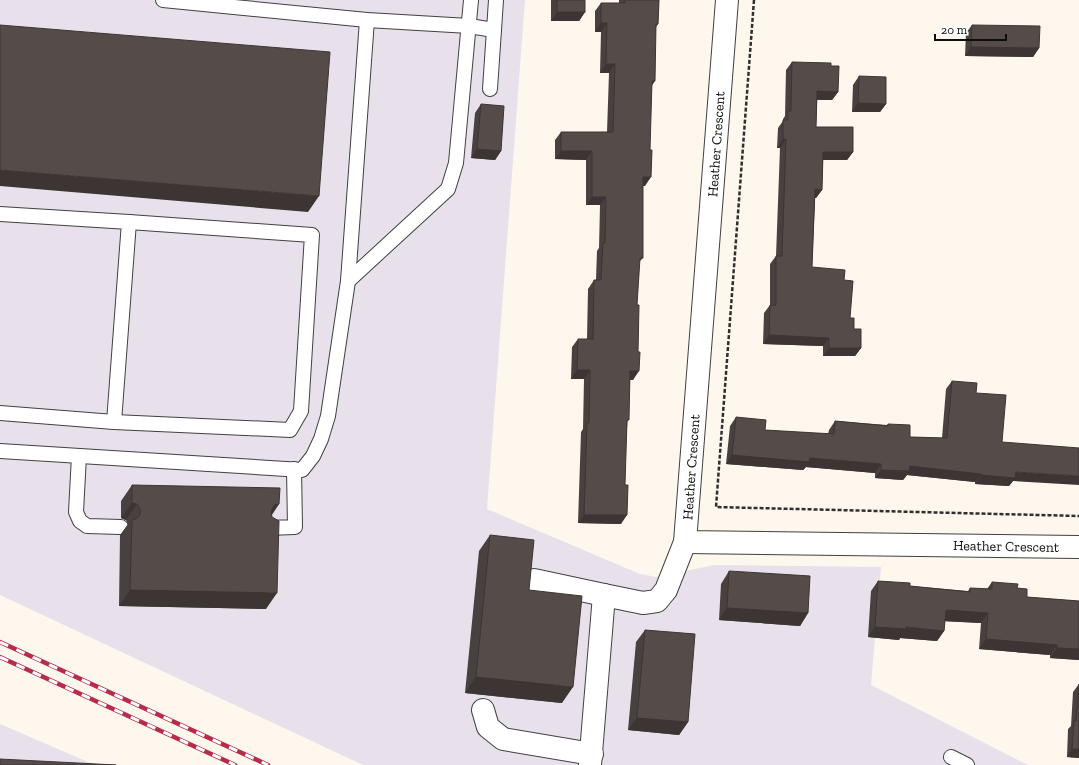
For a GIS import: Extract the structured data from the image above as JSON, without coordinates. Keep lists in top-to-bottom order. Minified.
{"streets":{"street":["Heather Crescent"]},"scale_bar":"20 m"}
